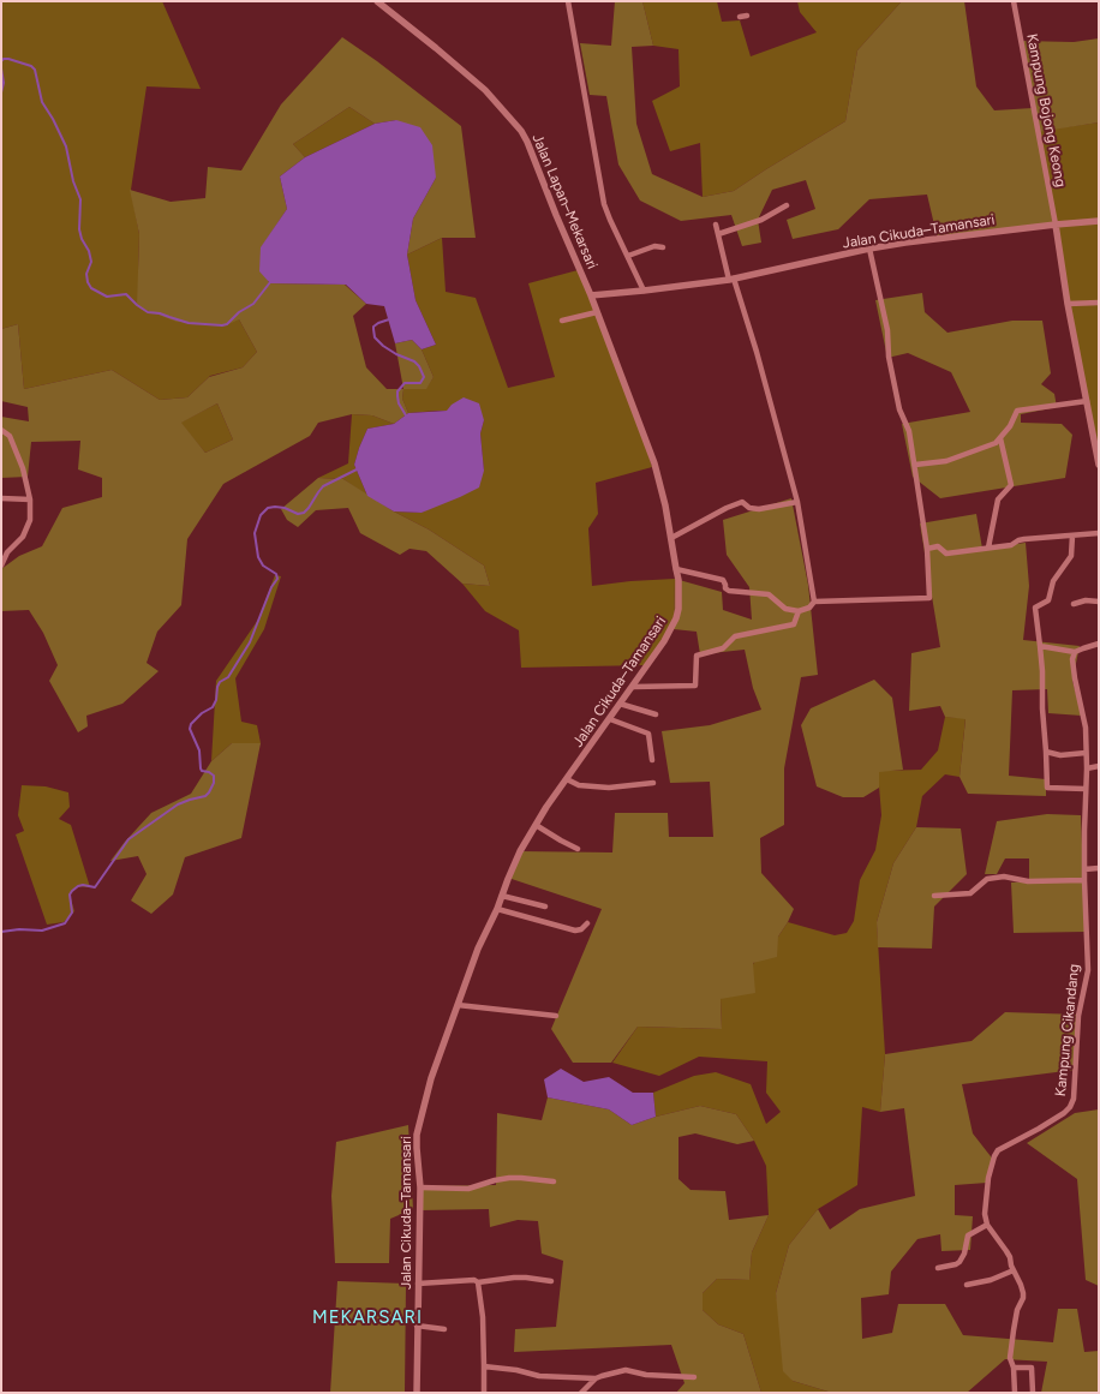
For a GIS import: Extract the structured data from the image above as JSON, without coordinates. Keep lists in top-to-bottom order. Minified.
{"streets":{"street":["Kampung Bojong Keong","Jalan Lapan–Mekarsari","Jalan Cikuda–Tamansari","Kampung Cikandang"]},"crossings":[["Kampung Bojong Keong","Jalan Cikuda–Tamansari"],["Jalan Lapan–Mekarsari","Jalan Cikuda–Tamansari"]],"districts":["MEKARSARI"]}
